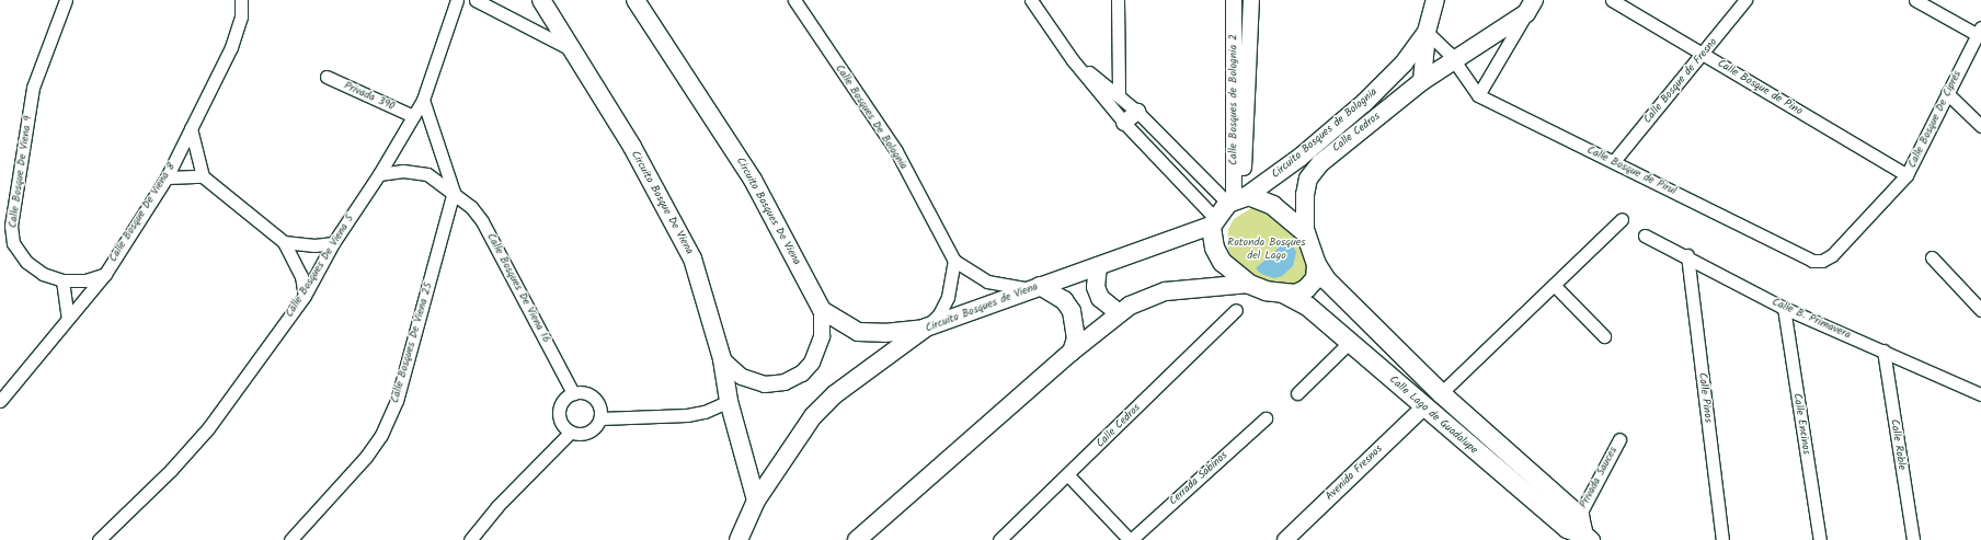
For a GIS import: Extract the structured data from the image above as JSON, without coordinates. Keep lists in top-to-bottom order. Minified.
{"streets":{"main road":["Calle Cedros","Circuito Bosques de Bolognia","Circuito Bosque De Viena","Circuito Bosques De Viena","Circuito Bosques de Viena","Calle Lago de Guadalupe"],"street":["Calle Bosque de Fresno","Calle Bosque de Pino","Privada 390","Calle Bosques de Bolognia 2","Calle Bosques De Bolognia","Calle Bosque De Ciprés","Calle Bosque de Pirul","Calle Bosque De Viena 9","Calle Bosque De Viena 8","Calle Bosques De Viena 5","Calle Bosques De Viena 16","Calle B. Primavera","Calle Bosques De Viena 25","Calle Pinos","Calle Encinos","Calle Roble","Avenida Fresnos","Privada Sauces","Cerrada Sabinos"]},"crossings":[["Calle Bosque de Fresno","Calle Bosque de Pino"],["Calle Bosque de Fresno","Calle Bosque de Pirul"],["Calle Bosque de Pino","Calle Bosque De Ciprés"],["Privada 390","Calle Bosques De Viena 5"],["Calle Bosques de Bolognia 2","Calle Cedros"],["Calle Bosques de Bolognia 2","Circuito Bosques de Bolognia"],["Calle Bosques de Bolognia 2","Circuito Bosques de Viena"],["Calle Bosques de Bolognia 2","Calle Lago de Guadalupe"],["Calle Bosques De Bolognia","Circuito Bosques de Viena"],["Calle Bosque De Ciprés","Calle Bosque de Pirul"],["Calle Cedros","Circuito Bosques de Bolognia"],["Calle Cedros","Calle Bosque de Pirul"],["Calle Cedros","Circuito Bosques de Viena"],["Calle Cedros","Calle Lago de Guadalupe"],["Circuito Bosques de Bolognia","Calle Bosque de Pirul"],["Circuito Bosques de Bolognia","Circuito Bosques de Viena"],["Circuito Bosques de Bolognia","Calle Lago de Guadalupe"],["Calle Bosque De Viena 9","Calle Bosque De Viena 8"],["Circuito Bosque De Viena","Circuito Bosques de Viena"],["Circuito Bosques De Viena","Circuito Bosques de Viena"],["Calle Bosques De Viena 5","Calle Bosques De Viena 16"],["Calle Bosques De Viena 16","Calle Bosques De Viena 25"],["Circuito Bosques de Viena","Calle Lago de Guadalupe"],["Calle B. Primavera","Calle Pinos"],["Calle B. Primavera","Calle Encinos"],["Calle B. Primavera","Calle Roble"],["Calle Lago de Guadalupe","Avenida Fresnos"],["Calle Lago de Guadalupe","Privada Sauces"]],"parks":["Rotonda Bosques del Lago"]}
